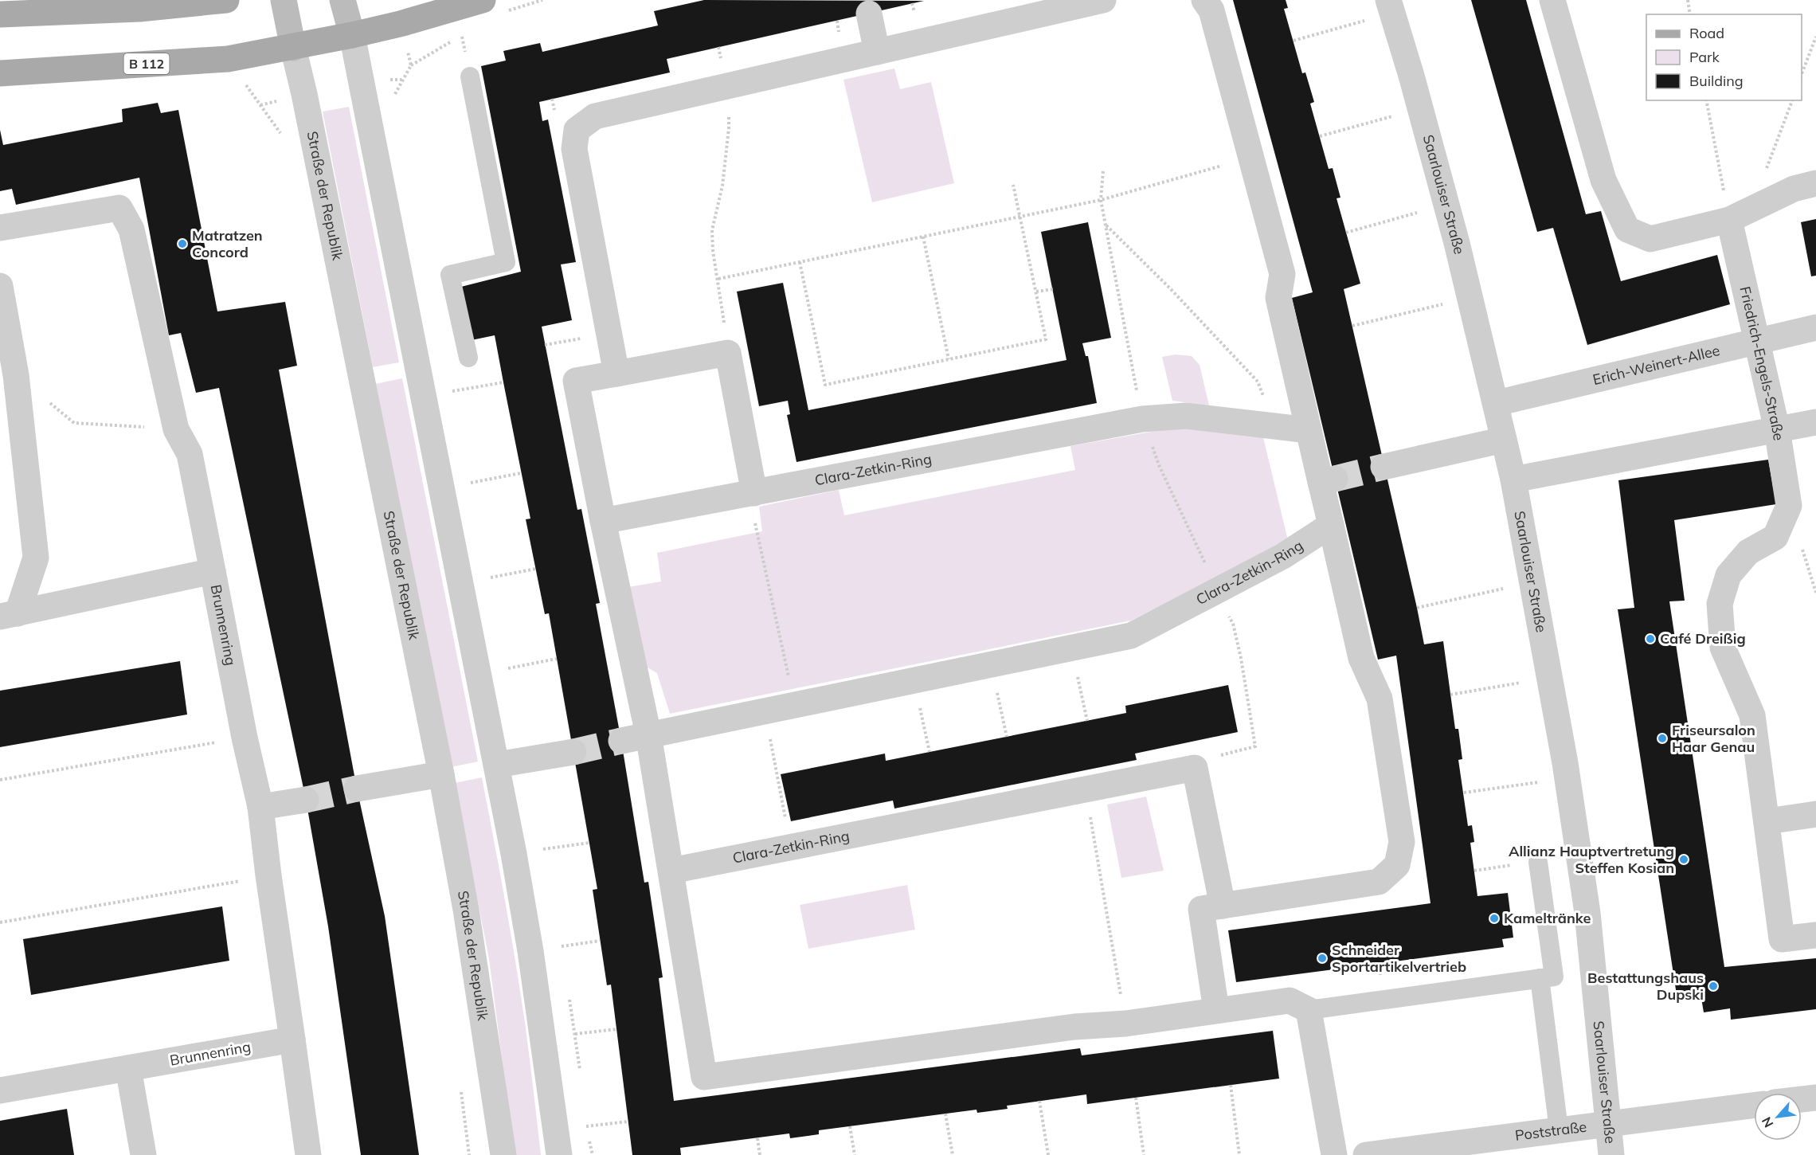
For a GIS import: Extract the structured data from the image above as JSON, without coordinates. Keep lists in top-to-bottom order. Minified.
{"streets":{"main road":["B 112","Straße der Republik"],"street":["Saarlouiser Straße","Friedrich-Engels-Straße","Erich-Weinert-Allee","Clara-Zetkin-Ring","Brunnenring","Poststraße"]},"crossings":[["B 112","Straße der Republik"],["Saarlouiser Straße","Erich-Weinert-Allee"],["Saarlouiser Straße","Poststraße"],["Friedrich-Engels-Straße","Erich-Weinert-Allee"]],"places":["Matratzen Concord","Café Dreißig","Friseursalon Haar Genau","Allianz Hauptvertretung Steffen Kosian","Kameltränke","Schneider Sportartikelvertrieb","Bestattungshaus Dupski"],"legend":["Road","Park","Building"],"north":"bottom left"}
